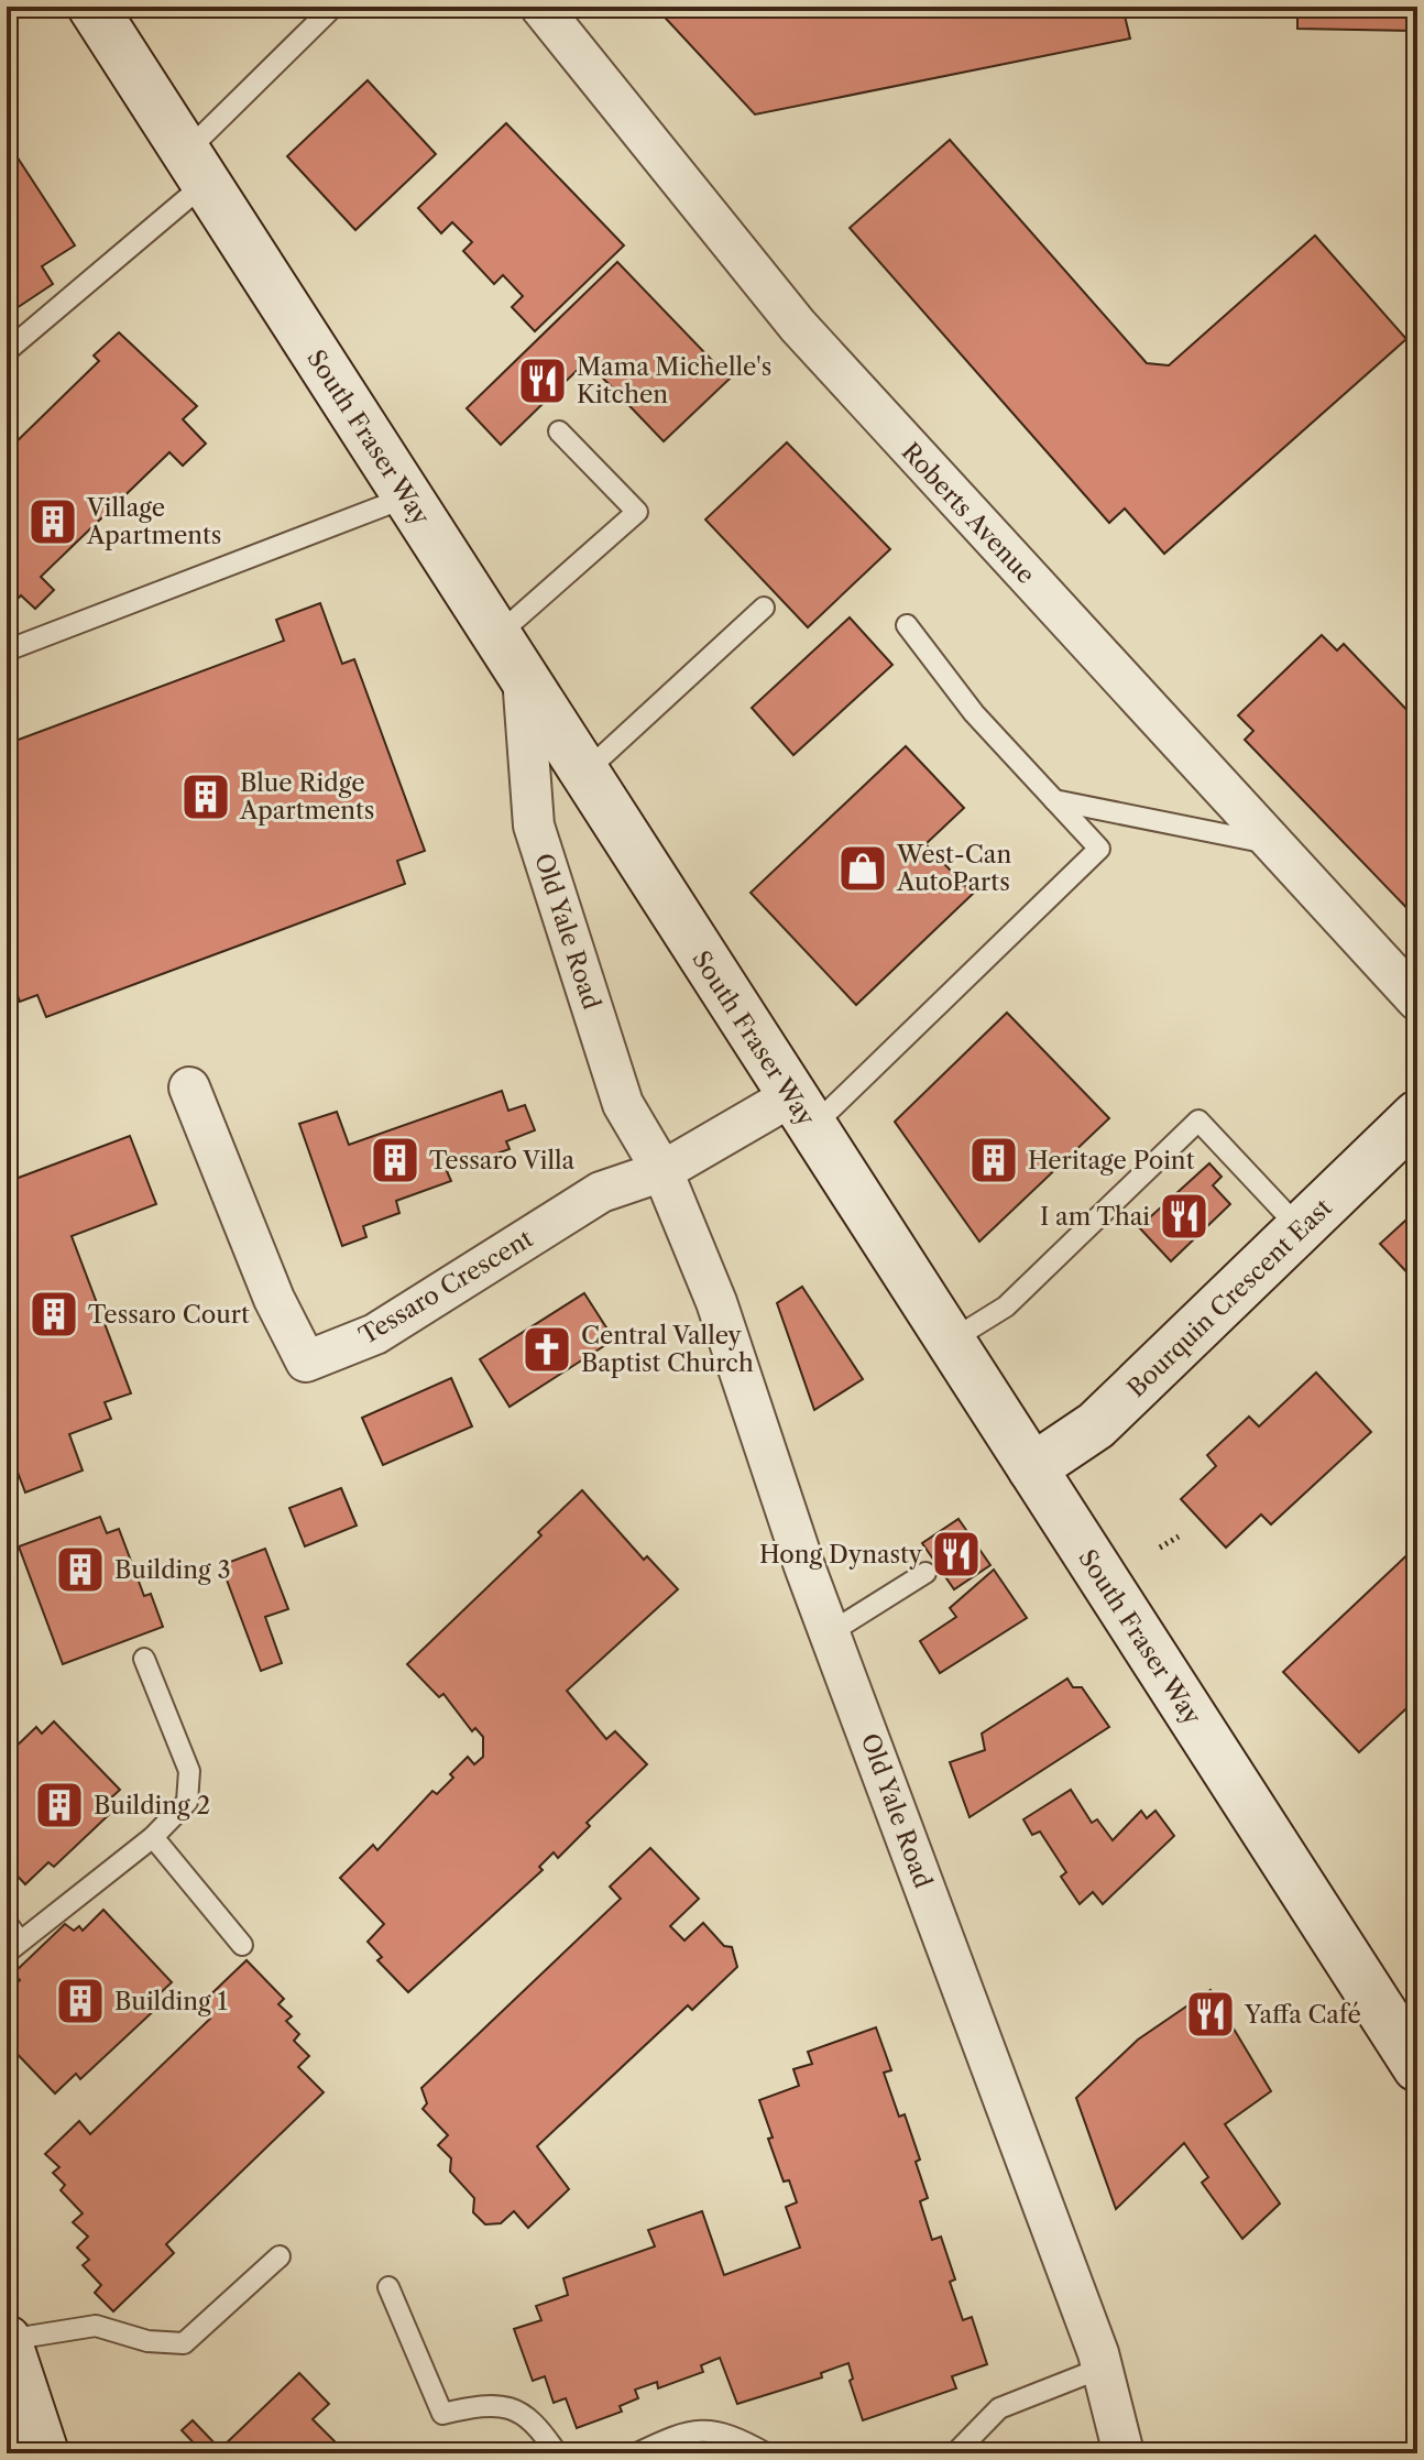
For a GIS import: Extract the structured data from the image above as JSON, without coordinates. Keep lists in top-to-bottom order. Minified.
{"streets":{"main road":["South Fraser Way","Bourquin Crescent East"],"street":["Roberts Avenue","Old Yale Road","Tessaro Crescent"]},"crossings":[["South Fraser Way","Old Yale Road"],["South Fraser Way","Bourquin Crescent East"],["Old Yale Road","Tessaro Crescent"]],"places":{"restaurant":["Mama Michelle's Kitchen","I am Thai","Hong Dynasty","Yaffa Café"],"building":["Village Apartments","Blue Ridge Apartments","Tessaro Villa","Heritage Point","Tessaro Court","Building 3","Building 2","Building 1"],"shop":["West-Can AutoParts"],"church":["Central Valley Baptist Church"]}}
